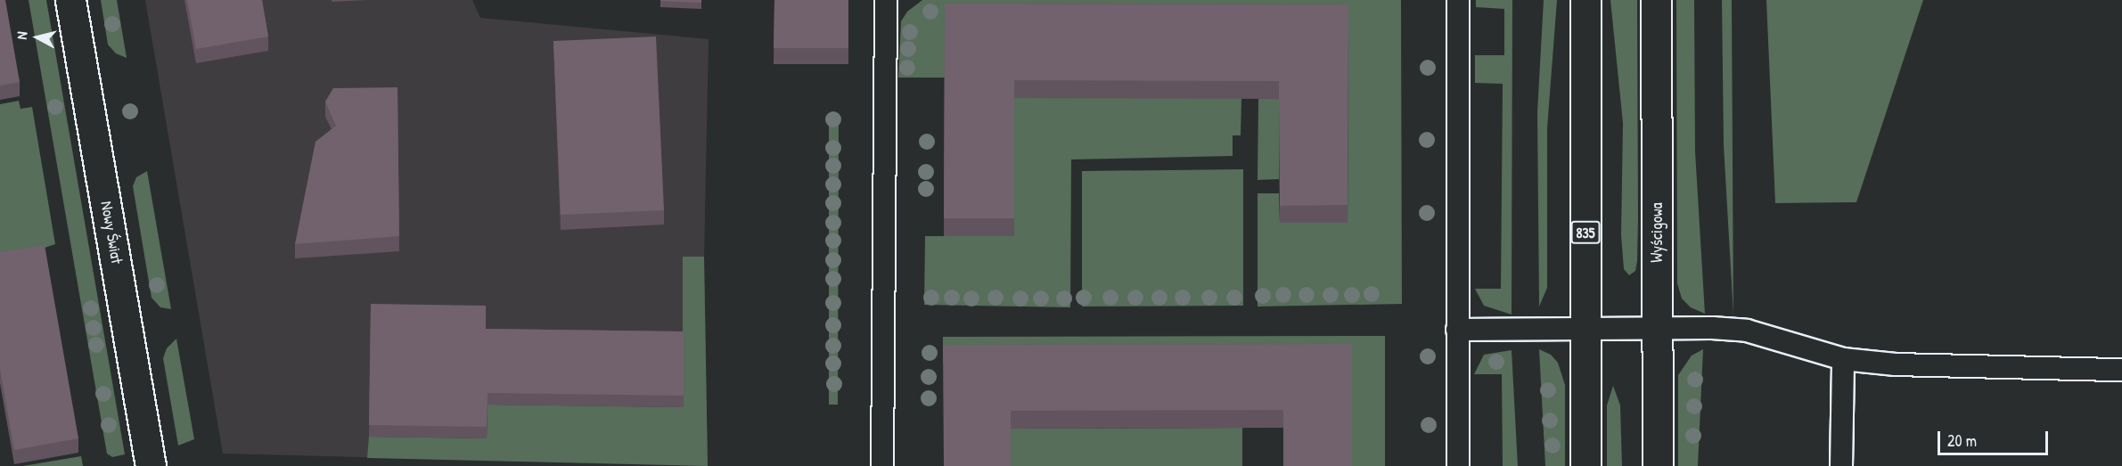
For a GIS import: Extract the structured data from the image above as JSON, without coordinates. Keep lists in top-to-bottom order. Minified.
{"streets":{"main road":["Nowy Świat","835","Wyścigowa"]},"scale_bar":"20 m","north":"left"}
